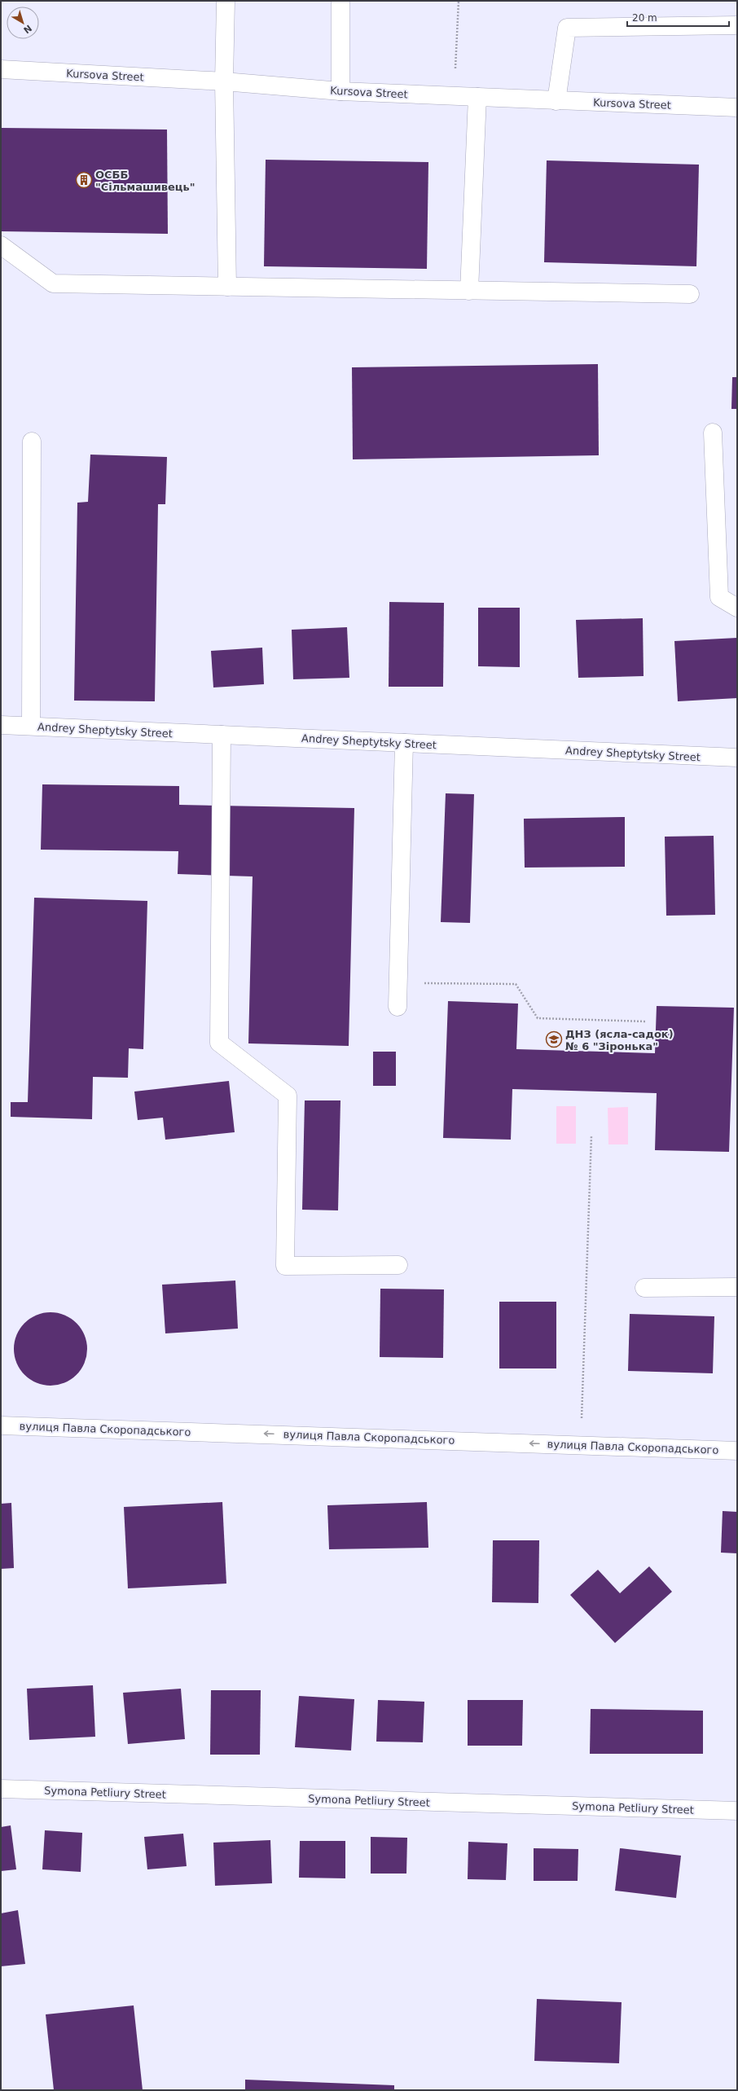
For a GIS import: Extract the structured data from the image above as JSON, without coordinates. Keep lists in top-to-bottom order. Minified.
{"streets":{"street":["Kursova Street","Andrey Sheptytsky Street","вулиця Павла Скоропадського","Symona Petliury Street"]},"one_way":["вулиця Павла Скоропадського"],"places":{"building":["ОСББ \"Сільмашивець\""],"school or university":["ДНЗ (ясла-садок) № 6 \"Зіронька\""]},"scale_bar":"20 m","north":"bottom right"}
